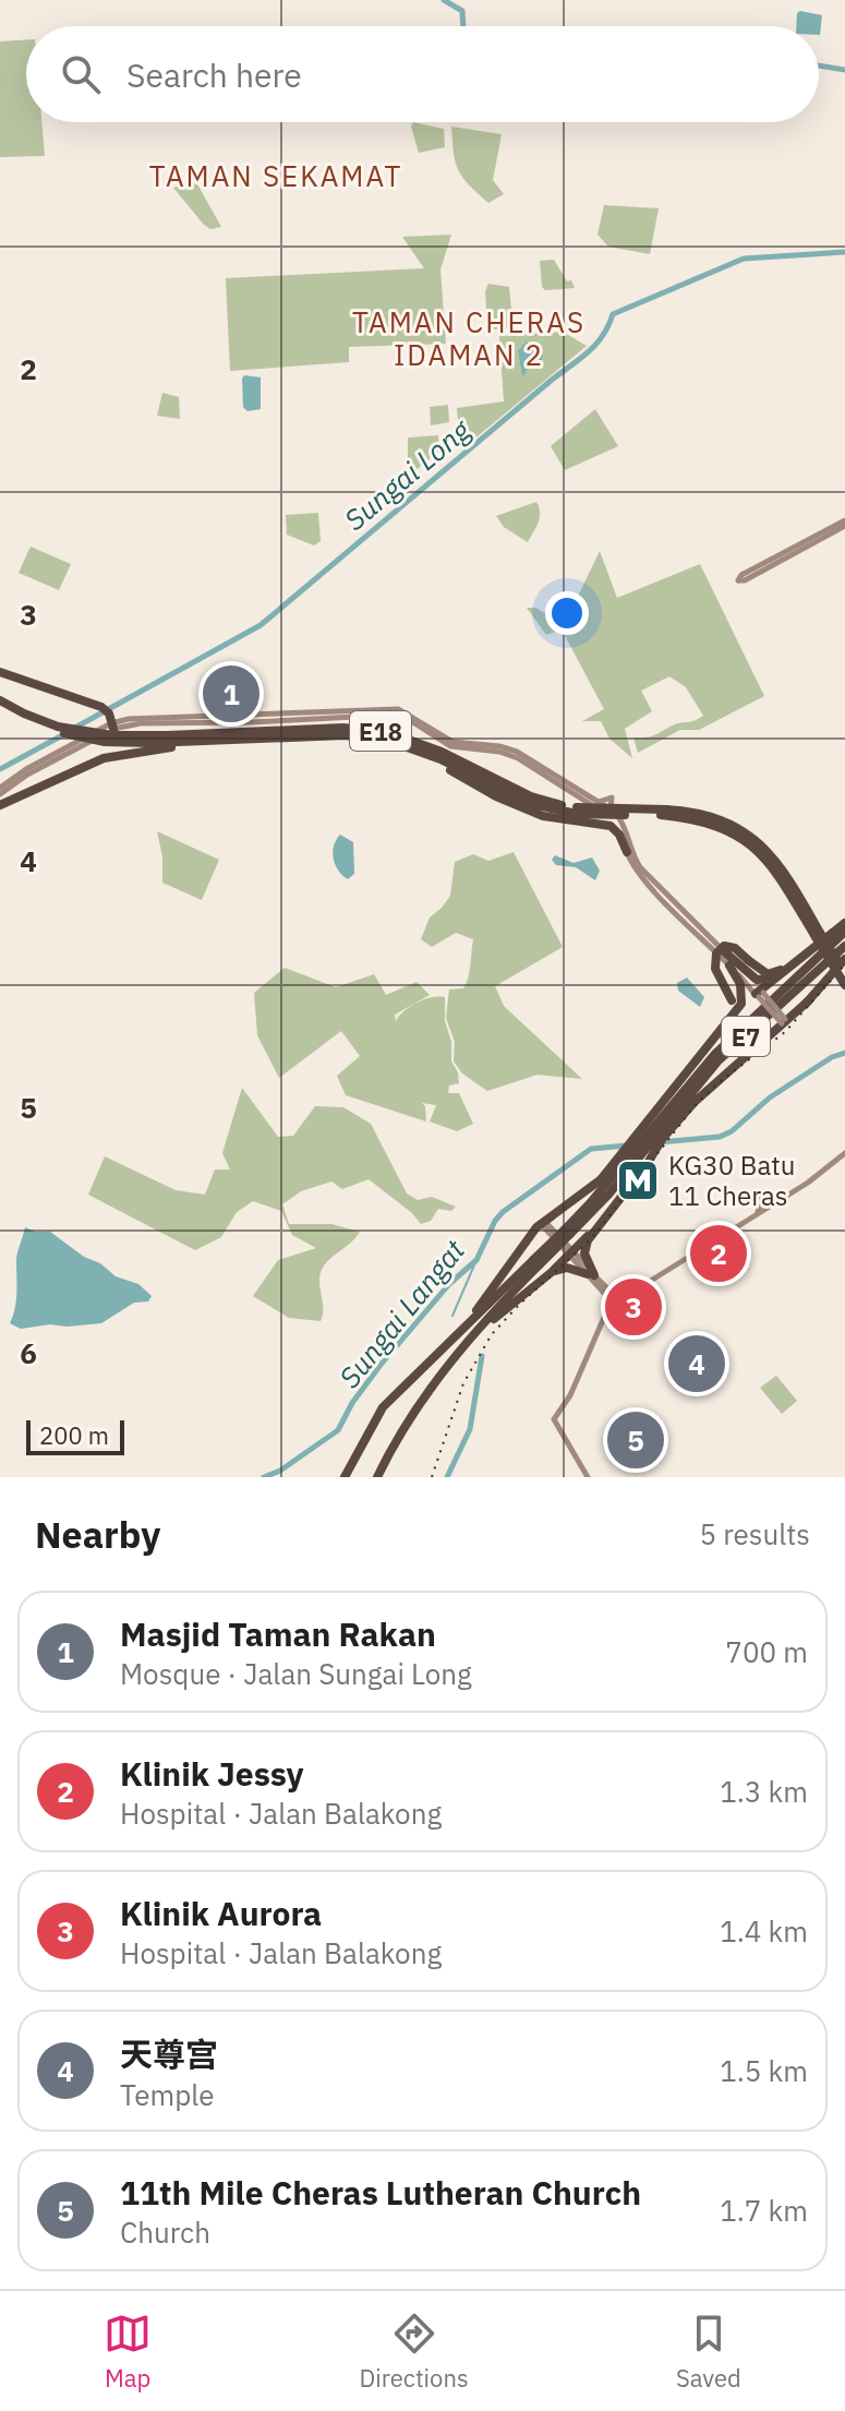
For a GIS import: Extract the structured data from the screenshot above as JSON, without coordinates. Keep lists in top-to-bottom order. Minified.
{"streets":{"highway":["E18","E7"]},"districts":["TAMAN SEKAMAT","TAMAN CHERAS IDAMAN 2"],"water":["Sungai Long","Sungai Langat"],"places":{"metro station":["KG30 Batu 11 Cheras"]},"scale_bar":"200 m","page":{"search":"Search here","pins":["1","2","3","4","5"],"scale":"200 m","heading":["Nearby","5 results"],"list":[{"mark":"1","name":"Masjid Taman Rakan","note":"Mosque · Jalan Sungai Long","value":"700 m"},{"mark":"2","name":"Klinik Jessy","note":"Hospital · Jalan Balakong","value":"1.3 km"},{"mark":"3","name":"Klinik Aurora","note":"Hospital · Jalan Balakong","value":"1.4 km"},{"mark":"4","name":"天尊宫","note":"Temple","value":"1.5 km"},{"mark":"5","name":"11th Mile Cheras Lutheran Church","note":"Church","value":"1.7 km"}],"nav":["Map","Directions","Saved"]},"grid":{"rows":["2","3","4","5","6"]}}
